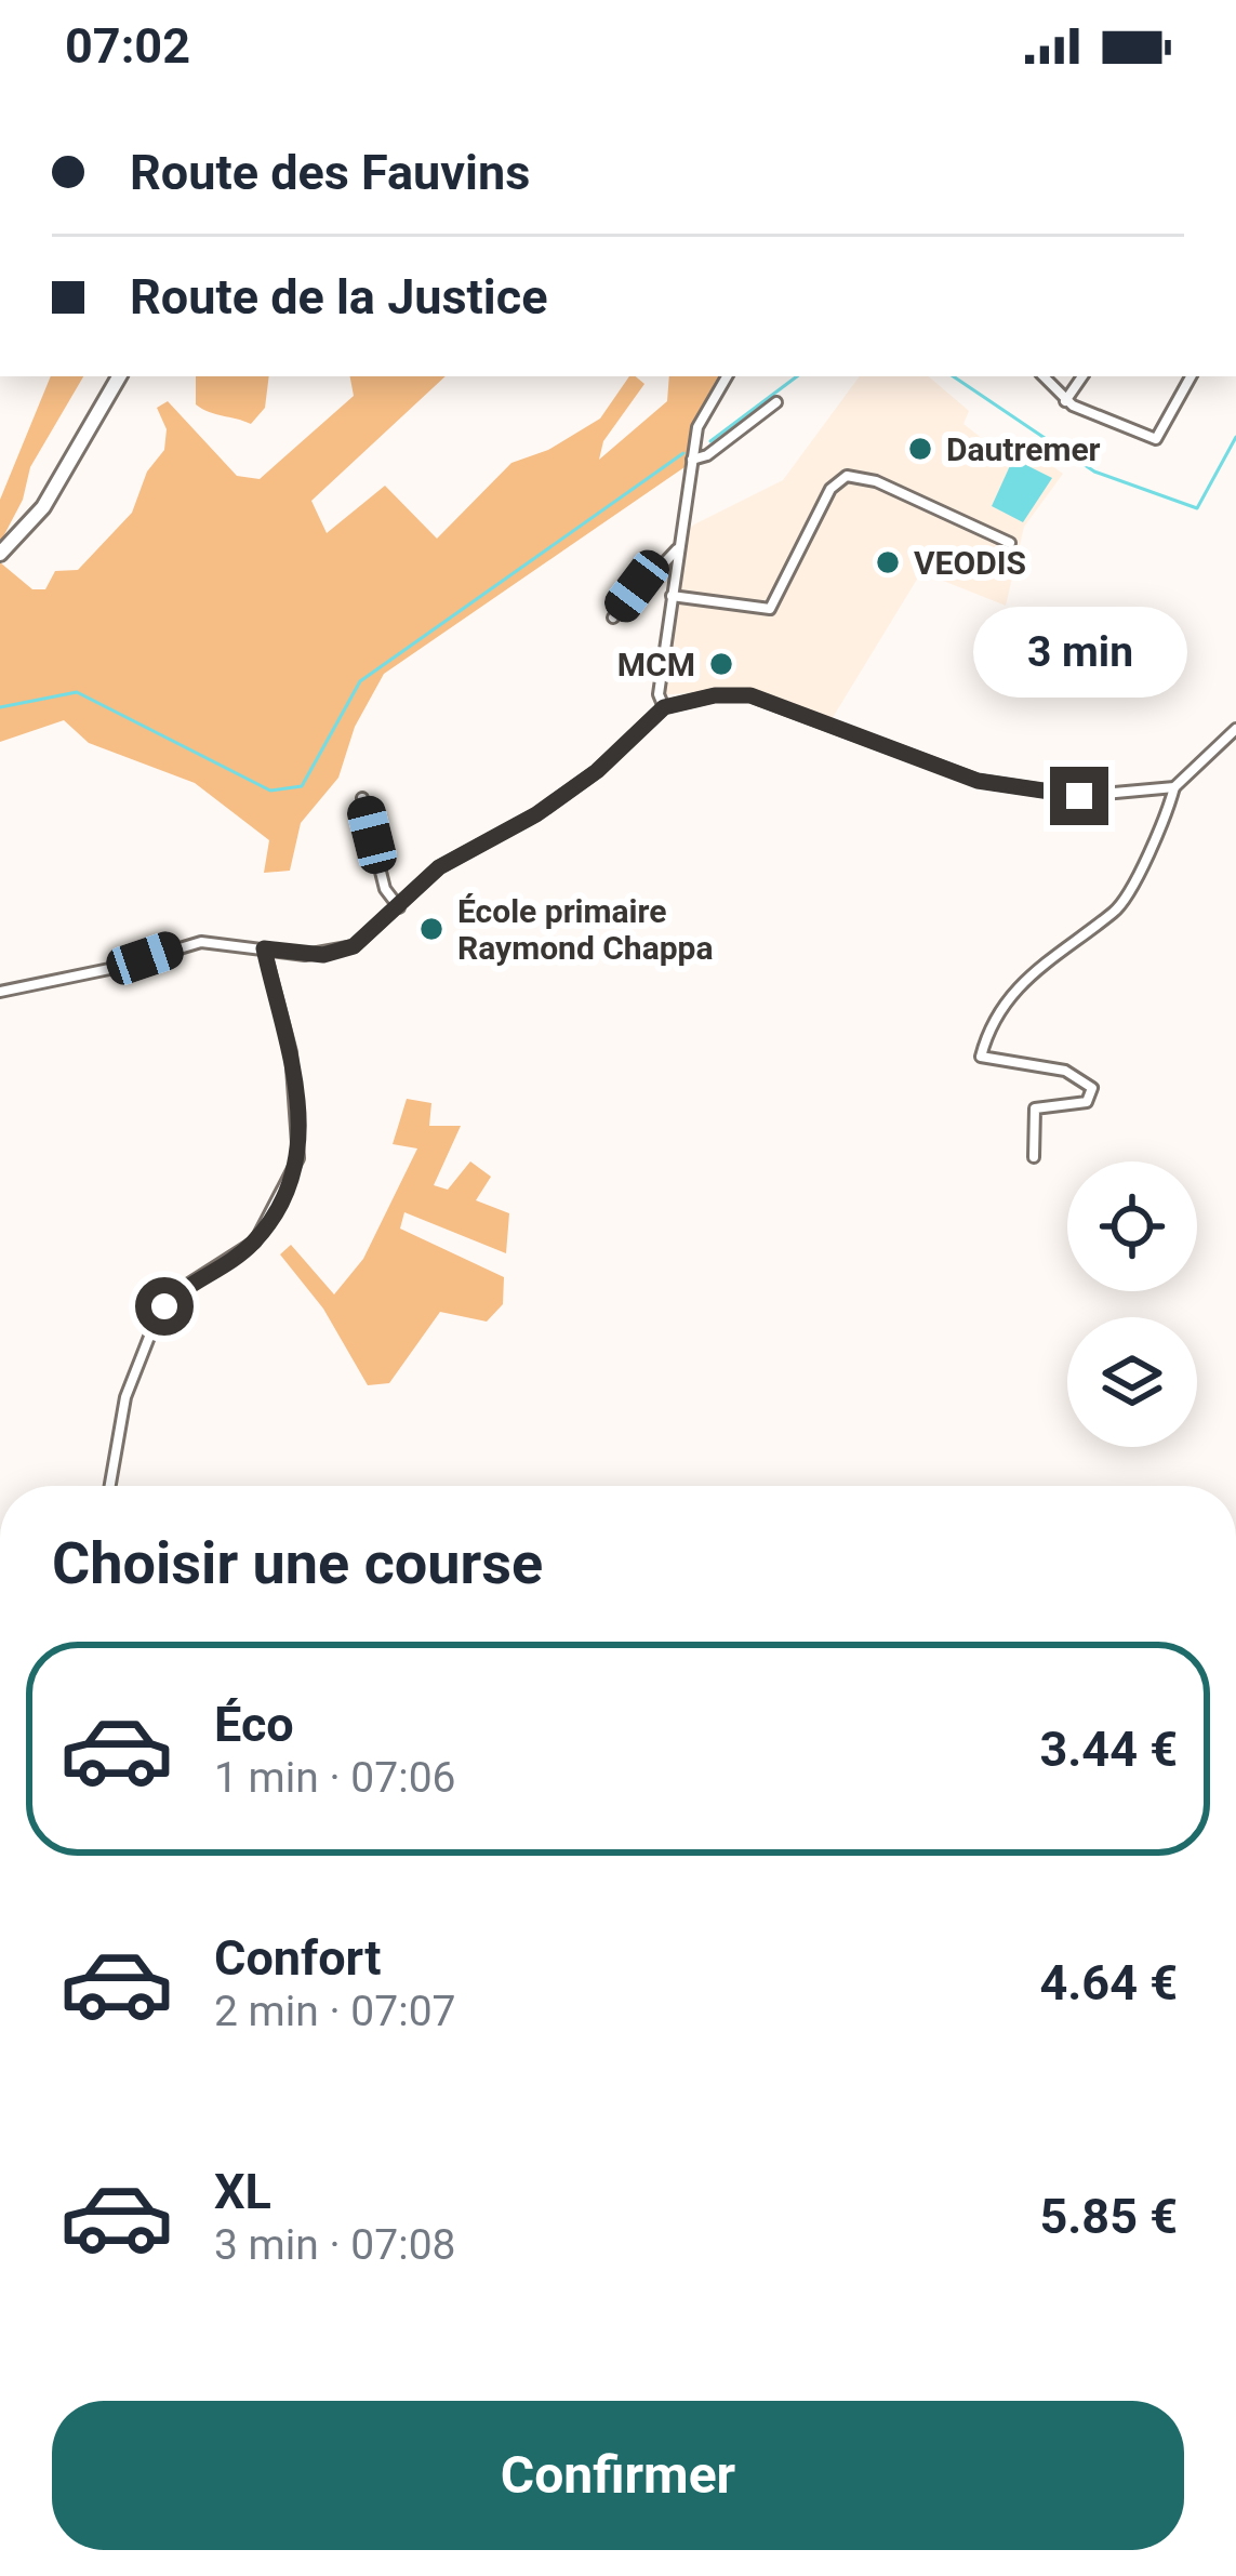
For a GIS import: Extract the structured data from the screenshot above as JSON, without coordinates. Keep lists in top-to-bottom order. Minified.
{"places":["Dautremer","VEODIS","MCM","École primaire Raymond Chappa"],"page":{"status":"07:02","banner":["Route des Fauvins","Route de la Justice"],"bubble":"3 min","heading":"Choisir une course","list":[{"name":"Éco","note":"1 min · 07:06","value":"3.44 €"},{"name":"Confort","note":"2 min · 07:07","value":"4.64 €"},{"name":"XL","note":"3 min · 07:08","value":"5.85 €"}],"buttons":"Confirmer"}}
